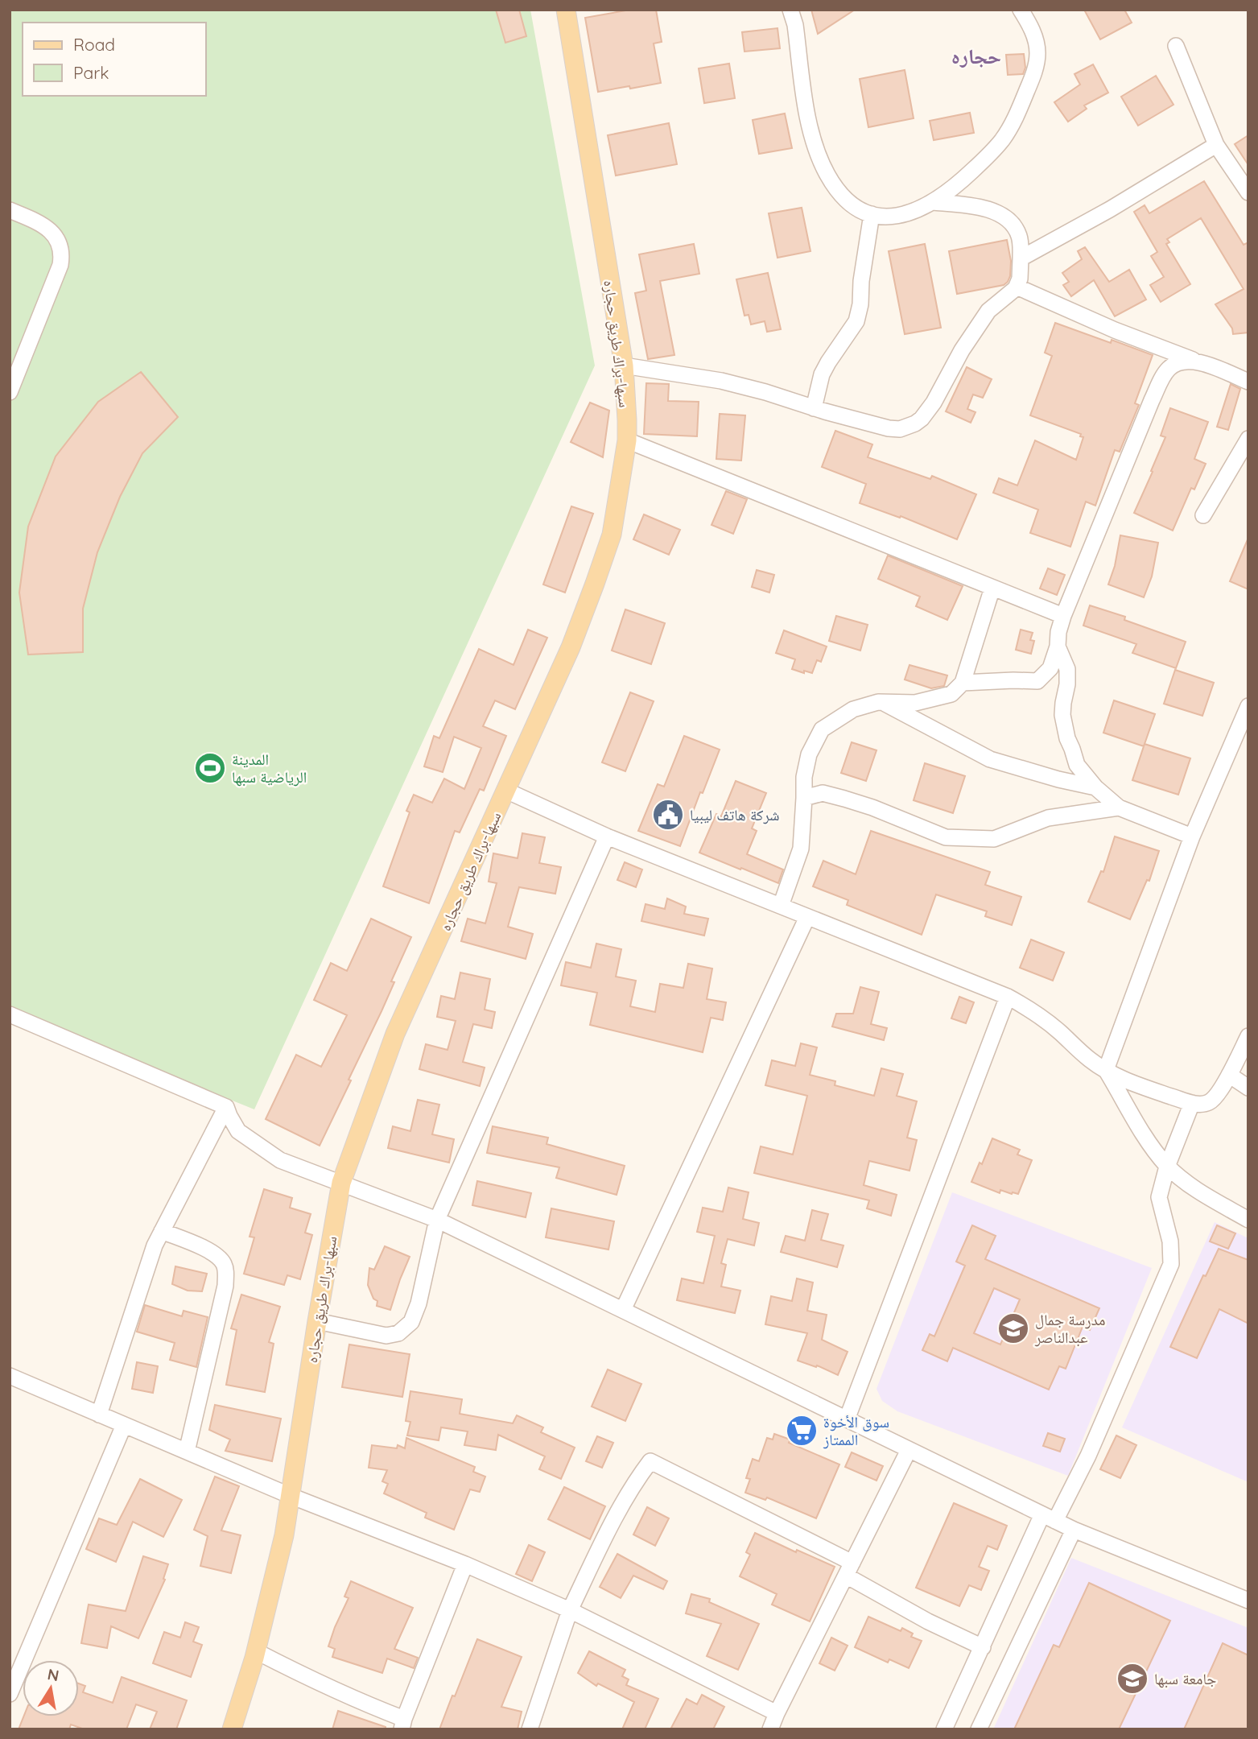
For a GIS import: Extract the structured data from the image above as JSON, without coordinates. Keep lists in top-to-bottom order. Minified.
{"streets":{"main road":["سبها-براك طريق حجاره"]},"districts":["حجاره"],"places":{"sports":["المدينة الرياضية سبها"],"public building":["شركة هاتف ليبيا"],"school or university":["مدرسة جمال عبدالناصر","جامعة سبها"],"supermarket":["سوق الأخوة الممتاز"]},"legend":["Road","Park"],"north":"top"}
